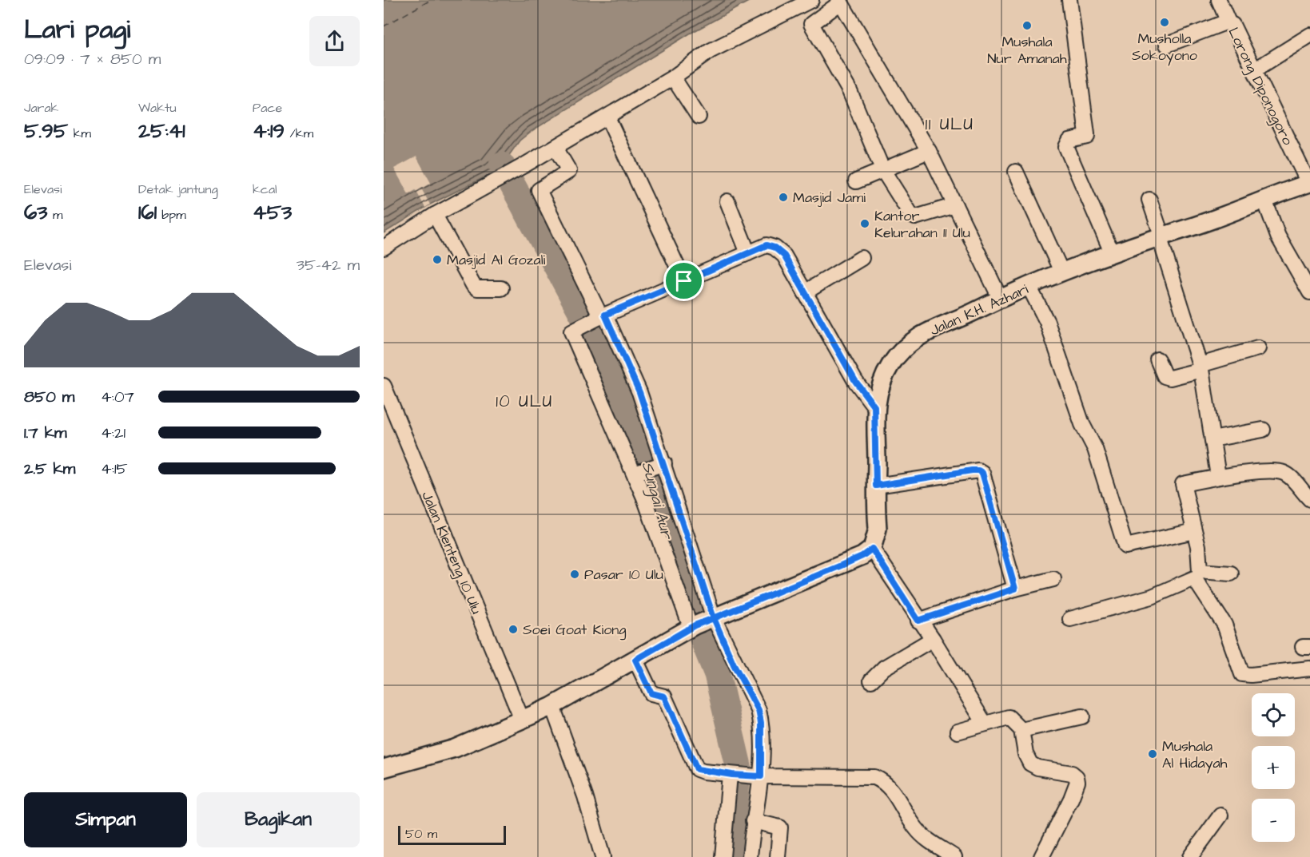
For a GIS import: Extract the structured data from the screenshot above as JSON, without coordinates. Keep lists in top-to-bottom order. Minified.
{"streets":{"street":["Lorong Diponogoro","Jalan K.H. Azhari","Jalan Klenteng 10 Ulu"]},"crossings":[["Lorong Diponogoro","Jalan K.H. Azhari"]],"districts":["11 ULU","10 ULU"],"water":["Sungai Aur"],"places":["Musholla Sokoyono","Mushala Nur Amanah","Masjid Jami","Kantor Kelurahan 11 Ulu","Masjid Al Gozali","Pasar 10 Ulu","Soei Goat Kiong","Mushala Al Hidayah"],"scale_bar":"50 m","page":{"heading":["Lari pagi","09:09 · 7 × 850 m"],"stats":[["Jarak","5.95 km"],["Waktu","25:41"],["Pace","4:19 /km"],["Elevasi","63 m"],["Detak jantung","161 bpm"],["kcal","453"]],"chart":["Elevasi","35–42 m"],"list":[{"name":"850 m","note":"4:07"},{"name":"1.7 km","note":"4:21"},{"name":"2.5 km","note":"4:15"}],"map_buttons":["+","−"],"buttons":["Simpan","Bagikan"],"scale":"50 m"}}
